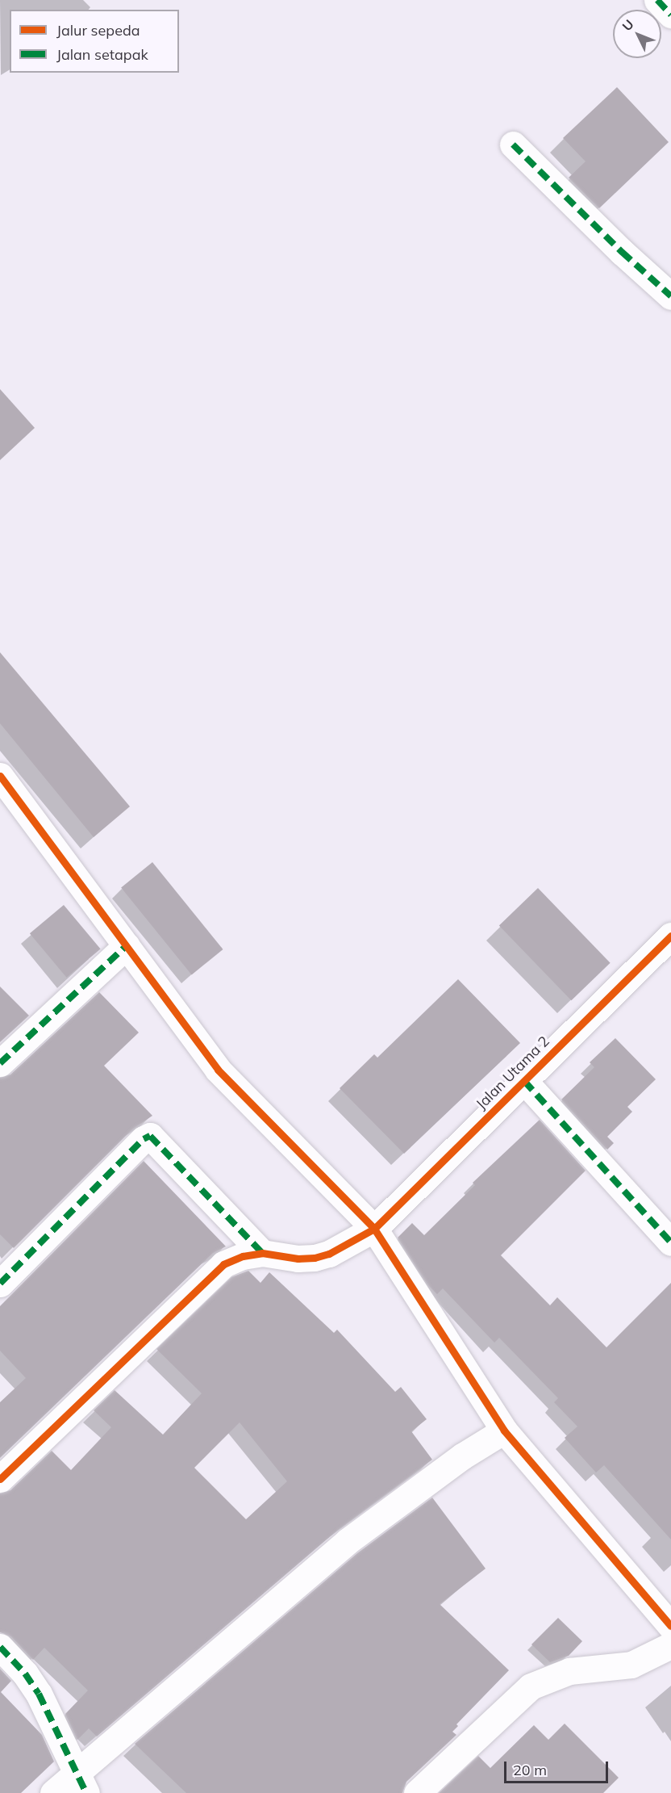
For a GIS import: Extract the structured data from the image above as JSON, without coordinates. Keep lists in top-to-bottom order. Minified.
{"streets":{"street":["Jalan Utama 2"]},"legend":["Jalur sepeda","Jalan setapak"],"scale_bar":"20 m","north":"top left"}
